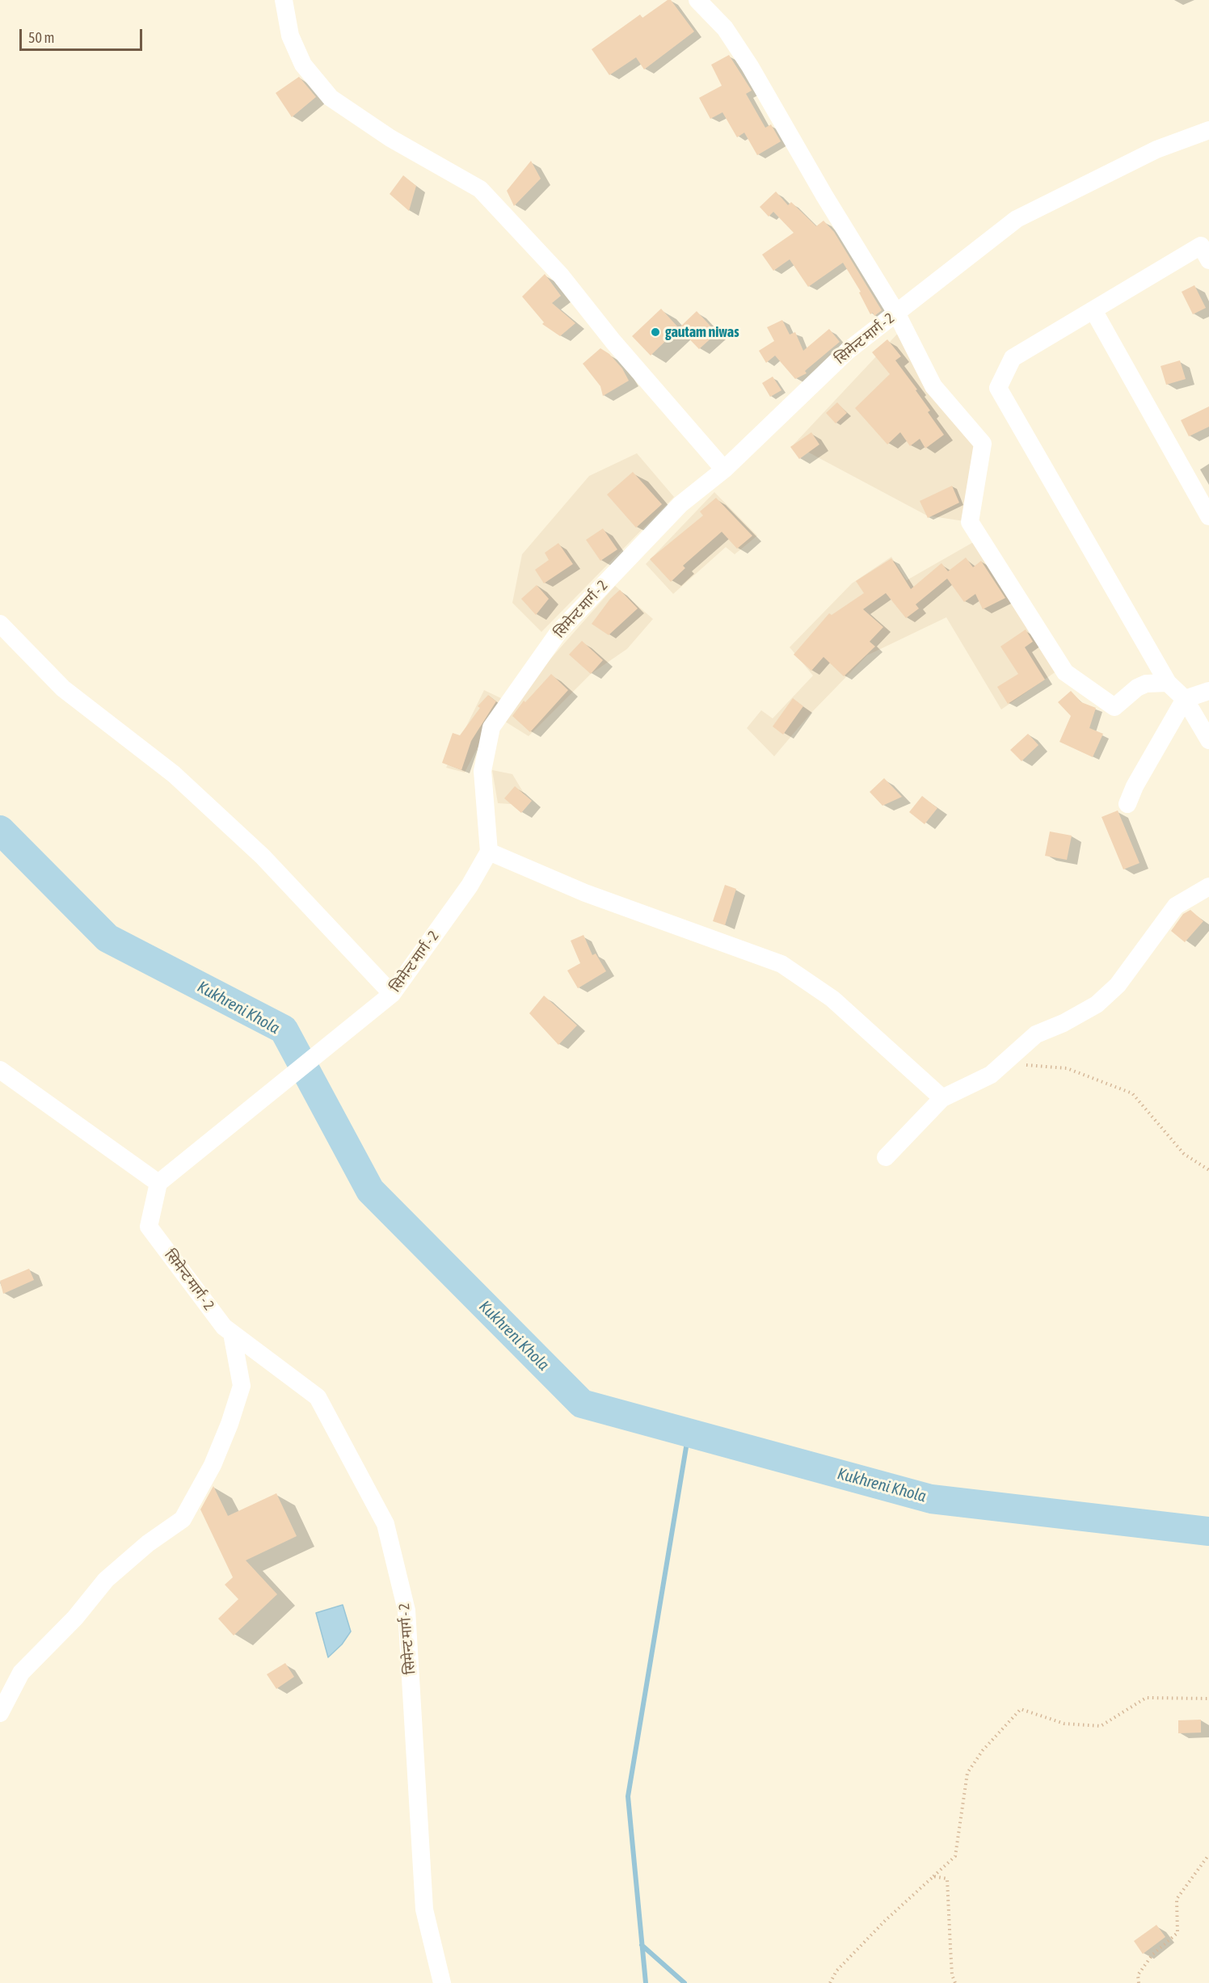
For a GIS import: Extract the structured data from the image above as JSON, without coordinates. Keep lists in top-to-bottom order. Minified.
{"streets":{"street":["सिमेन्ट मार्ग - 2"]},"water":["Kukhreni Khola"],"places":["gautam niwas"],"scale_bar":"50 m"}
